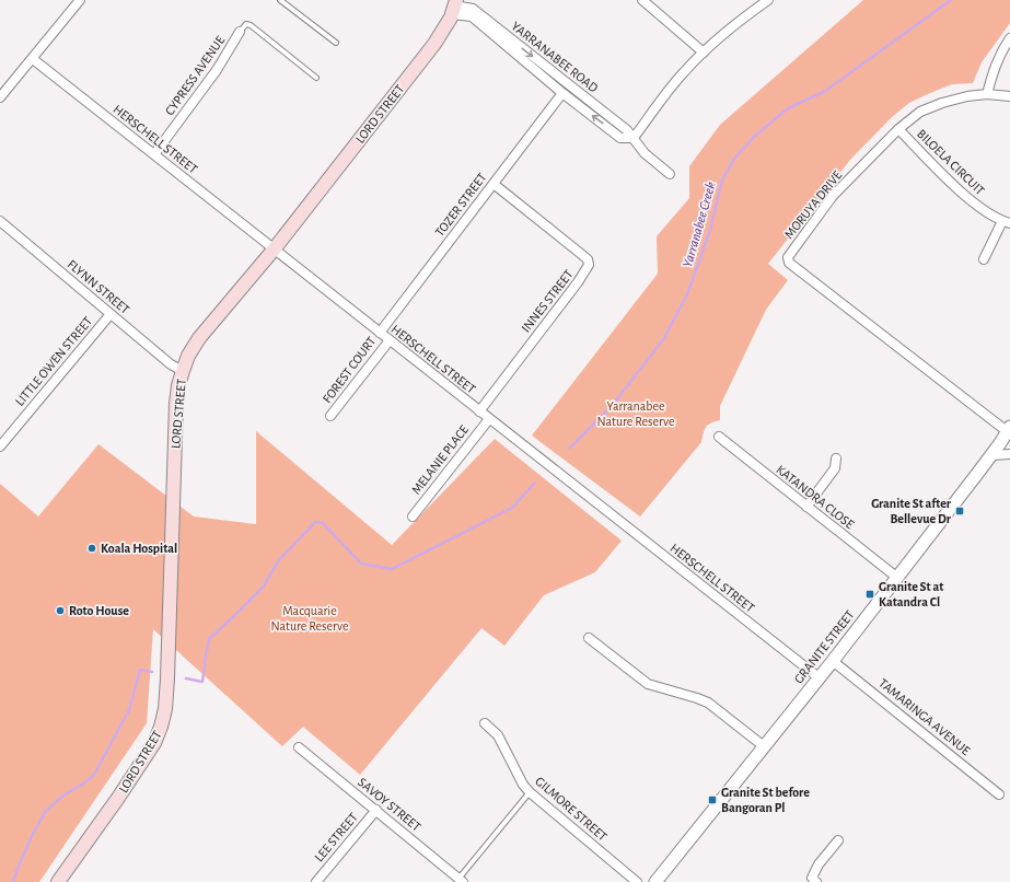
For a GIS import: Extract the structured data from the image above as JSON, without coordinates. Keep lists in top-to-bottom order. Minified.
{"streets":{"main road":["LORD STREET"],"street":["YARRANABEE ROAD","CYPRESS AVENUE","HERSCHELL STREET","BILOELA CIRCUIT","TOZER STREET","MORUYA DRIVE","FLYNN STREET","INNES STREET","LITTLE OWEN STREET","FOREST COURT","MELANIE PLACE","KATANDRA CLOSE","GRANITE STREET","TAMARINGA AVENUE","SAVOY STREET","GILMORE STREET","LEE STREET"]},"crossings":[["YARRANABEE ROAD","LORD STREET"],["YARRANABEE ROAD","TOZER STREET"],["CYPRESS AVENUE","HERSCHELL STREET"],["LORD STREET","HERSCHELL STREET"],["LORD STREET","FLYNN STREET"],["HERSCHELL STREET","TOZER STREET"],["HERSCHELL STREET","INNES STREET"],["HERSCHELL STREET","FOREST COURT"],["HERSCHELL STREET","MELANIE PLACE"],["HERSCHELL STREET","GRANITE STREET"],["BILOELA CIRCUIT","MORUYA DRIVE"],["TOZER STREET","INNES STREET"],["MORUYA DRIVE","GRANITE STREET"],["FLYNN STREET","LITTLE OWEN STREET"],["KATANDRA CLOSE","GRANITE STREET"],["GRANITE STREET","TAMARINGA AVENUE"],["SAVOY STREET","LEE STREET"]],"water":["Yarranabee Creek"],"parks":["Yarranabee Nature Reserve","Macquarie Nature Reserve"],"places":{"transit":["Granite St after Bellevue Dr","Granite St at Katandra Cl","Granite St before Bangoran Pl"],"other":["Koala Hospital","Roto House"]}}
